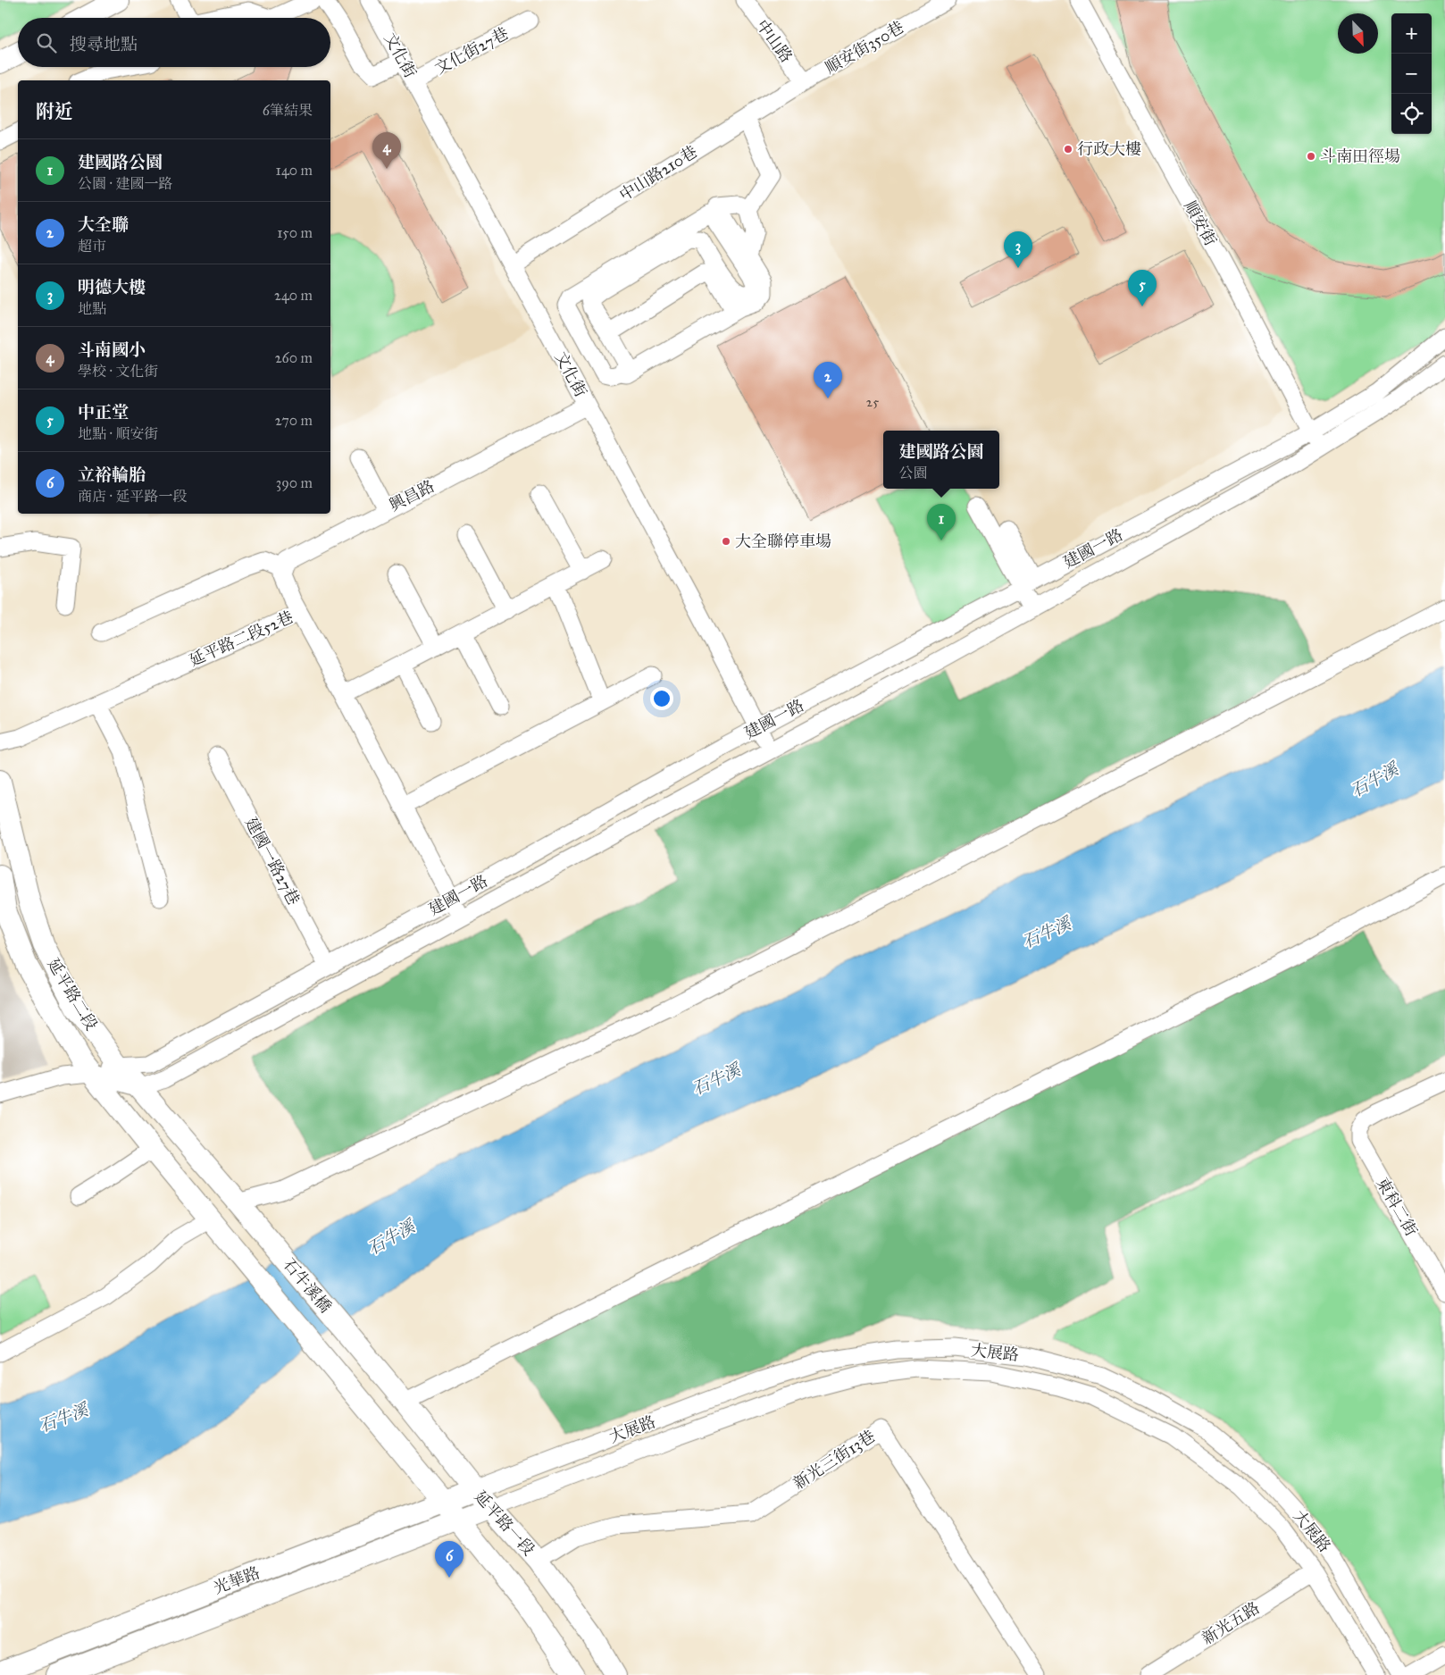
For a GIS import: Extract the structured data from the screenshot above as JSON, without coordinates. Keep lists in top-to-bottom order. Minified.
{"streets":{"main road":["延平路二段","石牛溪橋","延平路一段","光華路"],"street":["中山路","順安街350巷","文化街27巷","文化街","中山路210巷","順安街","興昌路","建國一路","延平路二段52巷","建國一路27巷","東科二街","大展路","新光三街13巷","新光五路"]},"crossings":[["中山路","順安街350巷"],["中山路","中山路210巷"],["順安街350巷","中山路210巷"],["文化街27巷","文化街"],["文化街","中山路210巷"],["文化街","興昌路"],["文化街","建國一路"],["順安街","建國一路"],["建國一路","延平路二段52巷"],["建國一路","建國一路27巷"],["建國一路","延平路二段"],["延平路二段","石牛溪橋"],["石牛溪橋","延平路一段"],["大展路","延平路一段"],["大展路","光華路"],["大展路","新光五路"],["新光三街13巷","延平路一段"],["延平路一段","光華路"]],"water":["石牛溪"],"places":["行政大樓","斗南田徑場","大全聯停車場"],"house_numbers":["25"],"north":"bottom right","page":{"map_buttons":["+","−"],"search":"搜尋地點","heading":["附近","6筆結果"],"pins":["4","3","5","2","1","6"],"list":[{"mark":"1","name":"建國路公園","note":"公園 · 建國一路","value":"140 m"},{"mark":"2","name":"大全聯","note":"超市","value":"150 m"},{"mark":"3","name":"明德大樓","note":"地點","value":"240 m"},{"mark":"4","name":"斗南國小","note":"學校 · 文化街","value":"260 m"},{"mark":"5","name":"中正堂","note":"地點 · 順安街","value":"270 m"},{"mark":"6","name":"立裕輪胎","note":"商店 · 延平路一段","value":"390 m"}],"popup":["建國路公園","公園"]}}
